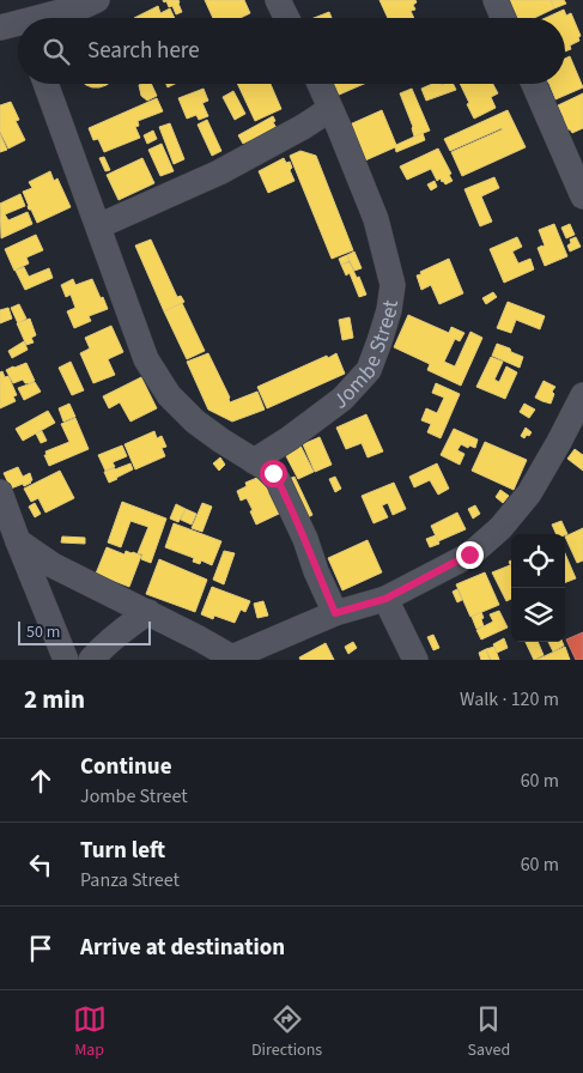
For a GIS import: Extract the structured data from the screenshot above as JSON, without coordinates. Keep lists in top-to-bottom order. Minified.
{"streets":{"street":["Jombe Street"]},"scale_bar":"50 m","page":{"search":"Search here","scale":"50 m","heading":["2 min","Walk · 120 m"],"list":[["Continue","Jombe Street","60 m"],["Turn left","Panza Street","60 m"],"Arrive at destination"],"nav":["Map","Directions","Saved"]}}
